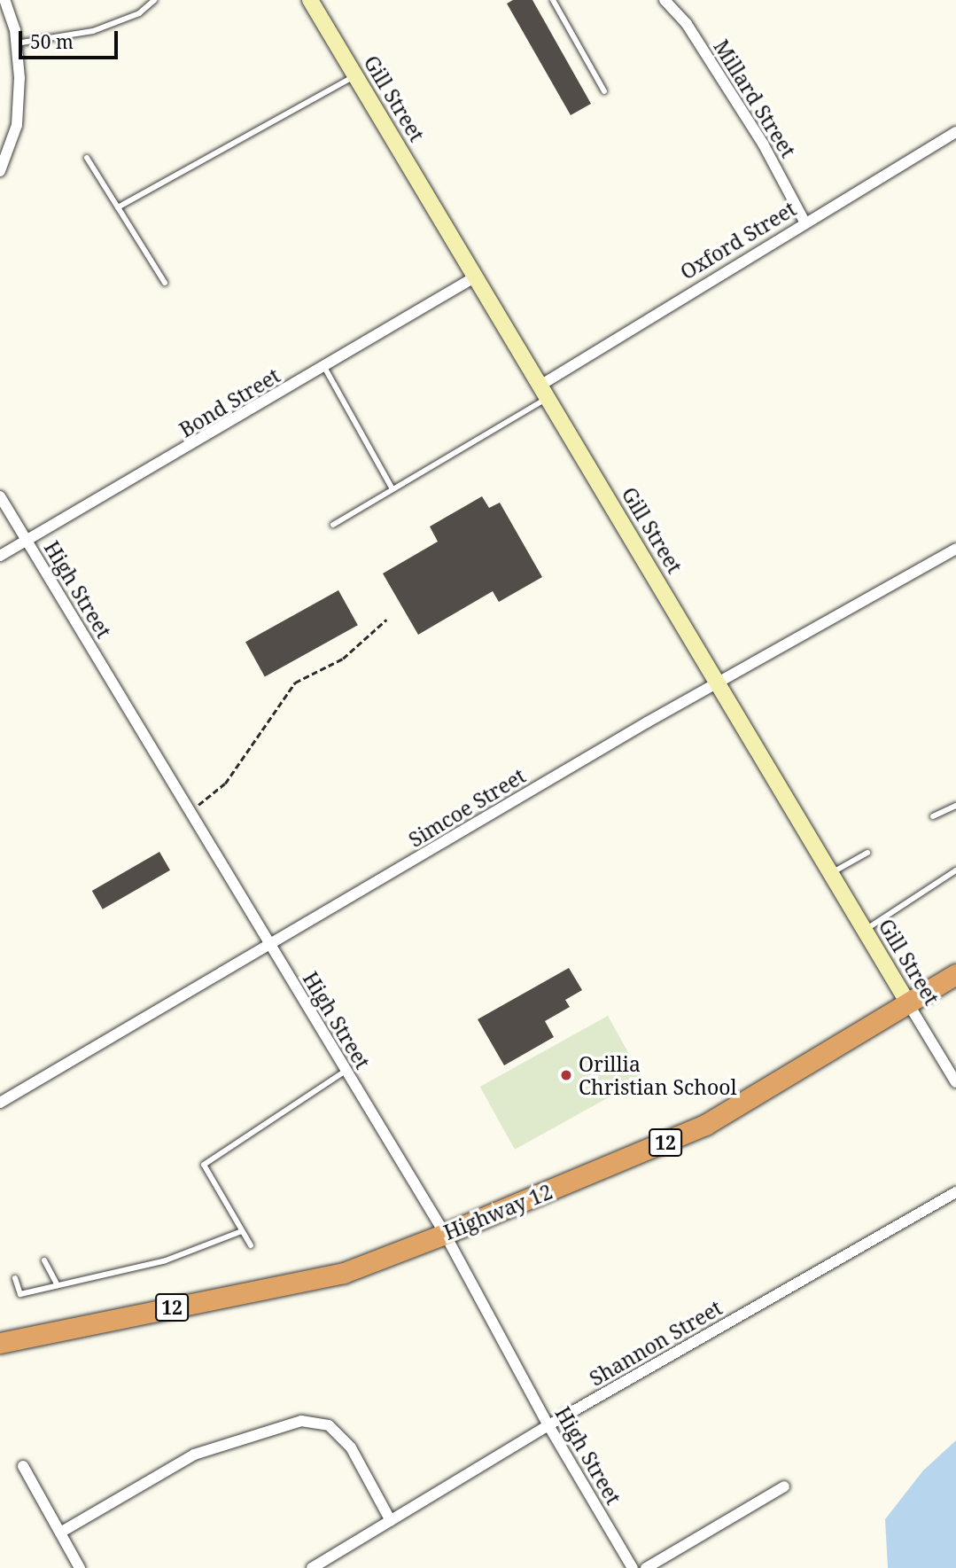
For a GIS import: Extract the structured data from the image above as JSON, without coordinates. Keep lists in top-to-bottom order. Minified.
{"streets":{"highway":["12","Highway 12"],"main road":["Gill Street"],"street":["Millard Street","Oxford Street","Bond Street","High Street","Simcoe Street","Shannon Street"]},"crossings":[["Gill Street","Oxford Street"],["Gill Street","Bond Street"],["Gill Street","Simcoe Street"],["Gill Street","Highway 12"],["Millard Street","Oxford Street"],["Bond Street","High Street"],["High Street","Simcoe Street"],["High Street","Highway 12"],["High Street","Shannon Street"]],"places":["Orillia Christian School"],"scale_bar":"50 m"}
